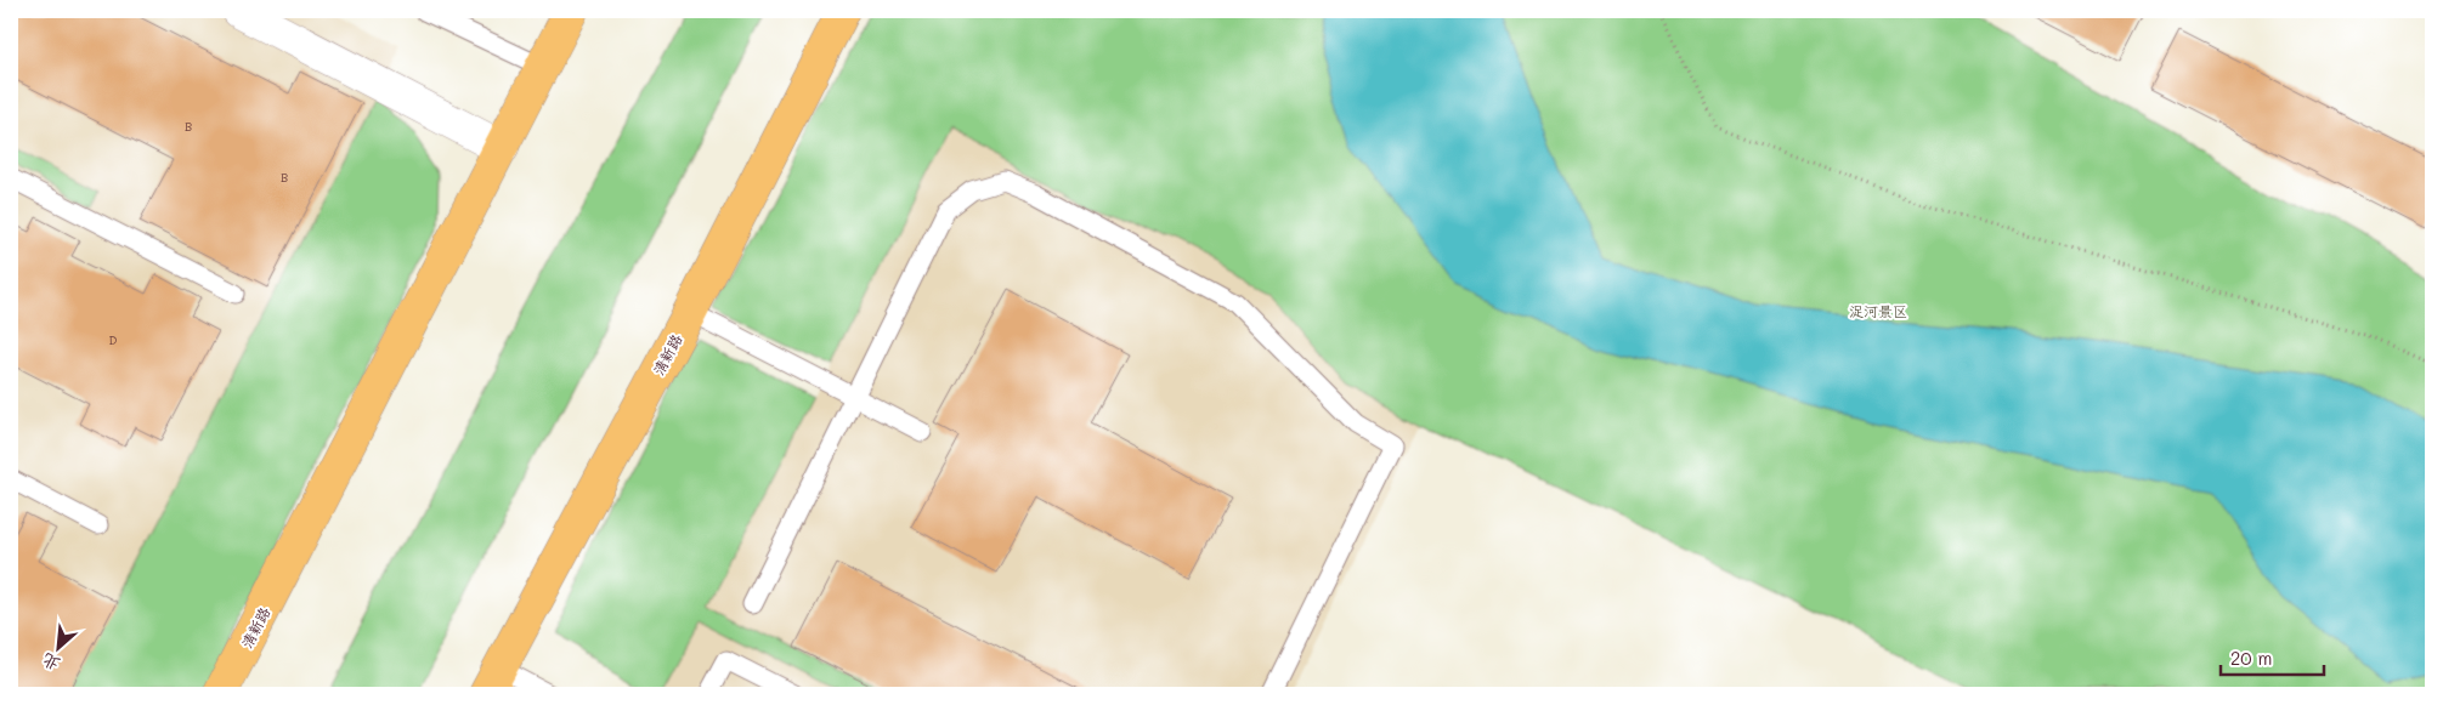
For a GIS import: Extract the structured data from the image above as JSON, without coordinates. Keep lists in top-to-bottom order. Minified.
{"streets":{"main road":["清新路"]},"parks":["浞河景区"],"house_numbers":["B","B","D"],"scale_bar":"20 m","north":"bottom left"}
